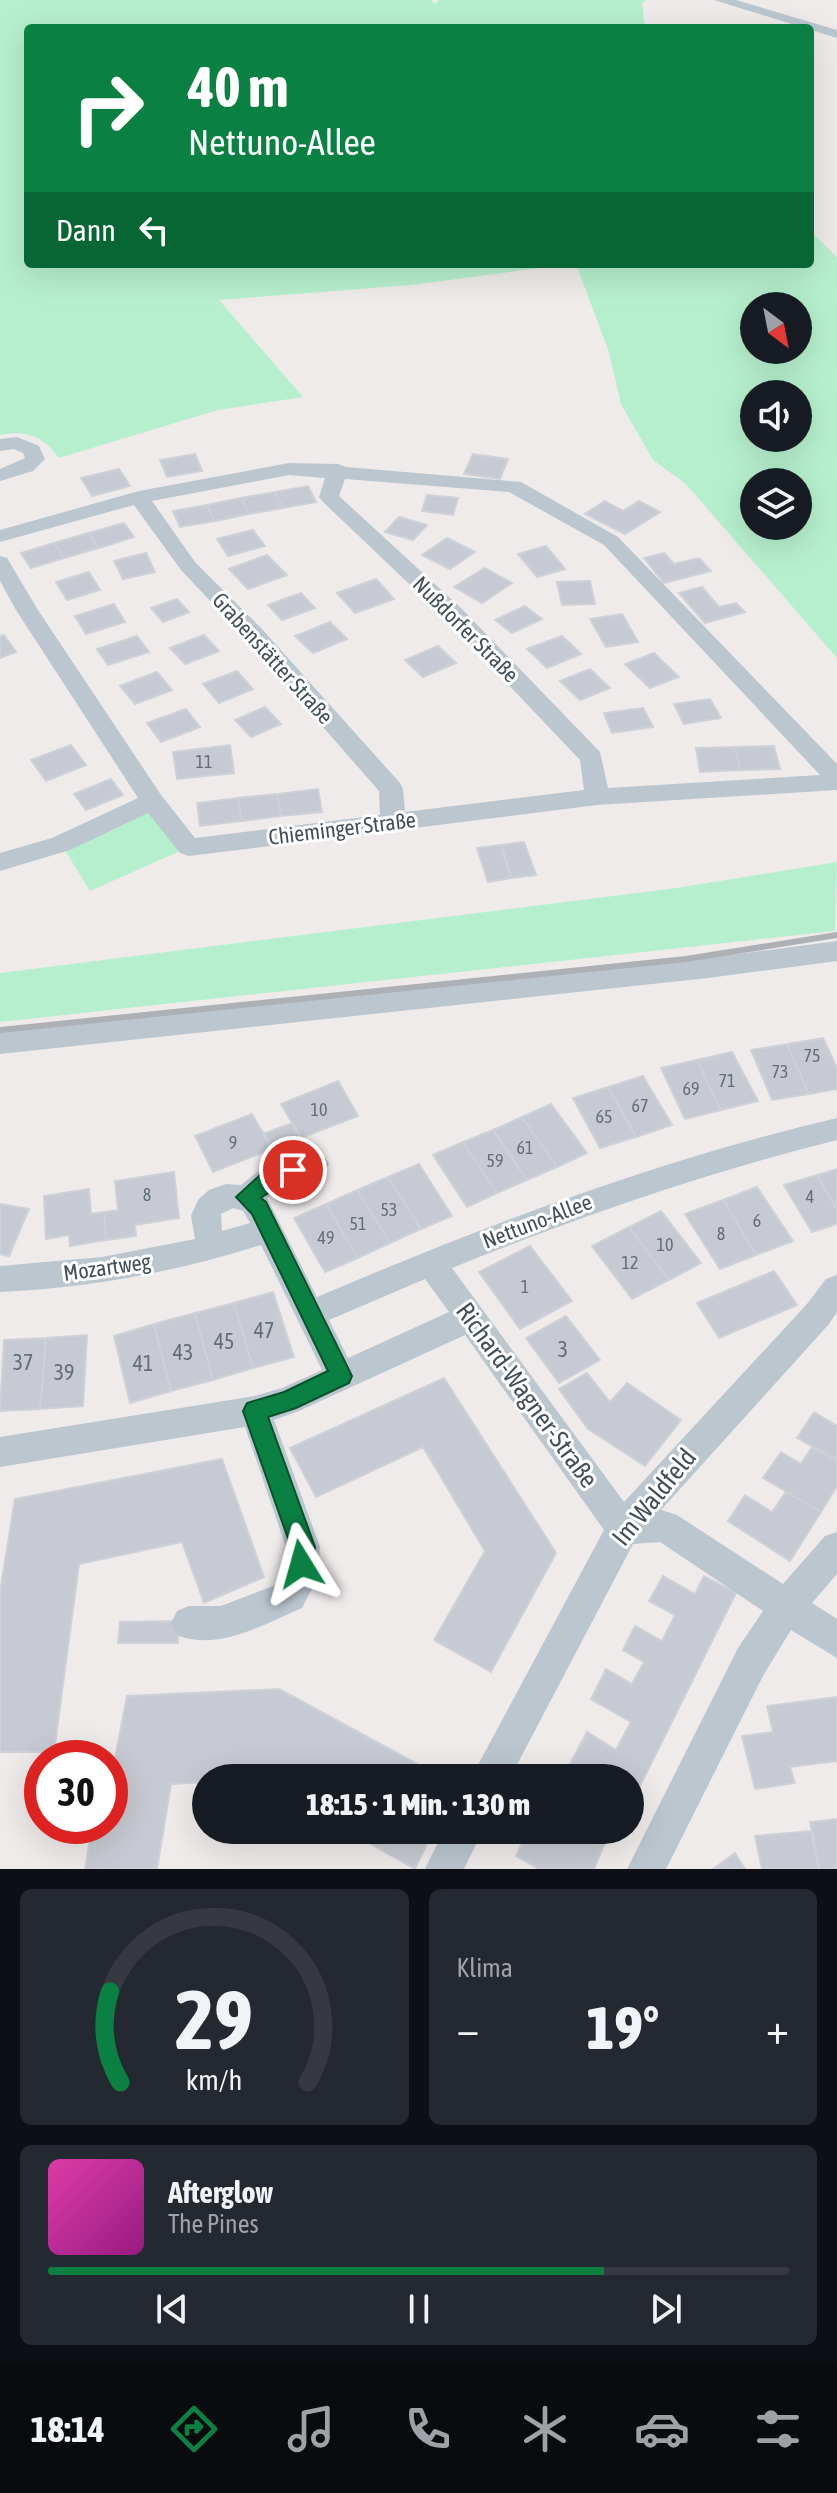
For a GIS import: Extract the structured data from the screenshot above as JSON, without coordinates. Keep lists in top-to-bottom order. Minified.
{"streets":{"street":["Nußdorfer Straße","Grabenstätter Straße","Chieminger Straße","Nettuno-Allee","Mozartweg","Richard-Wagner-Straße","Im Waldfeld"]},"crossings":[["Nußdorfer Straße","Chieminger Straße"],["Grabenstätter Straße","Chieminger Straße"],["Nettuno-Allee","Richard-Wagner-Straße"],["Richard-Wagner-Straße","Im Waldfeld"]],"house_numbers":["11","75","73","71","69","67","10","65","9","61","59","8","4","53","6","51","8","49","10","12","1","47","45","3","43","37","41","39"],"north":"bottom right","page":{"turn":["40 m","Nettuno-Allee"],"then":"Dann","limit":"30","trip":"18:15 · 1 Min. · 130 m","tile":"Klima","heat":["−","19°","+"],"song":["Afterglow","The Pines"],"tabs":"18:14","gauge":["29","km/h"]}}
